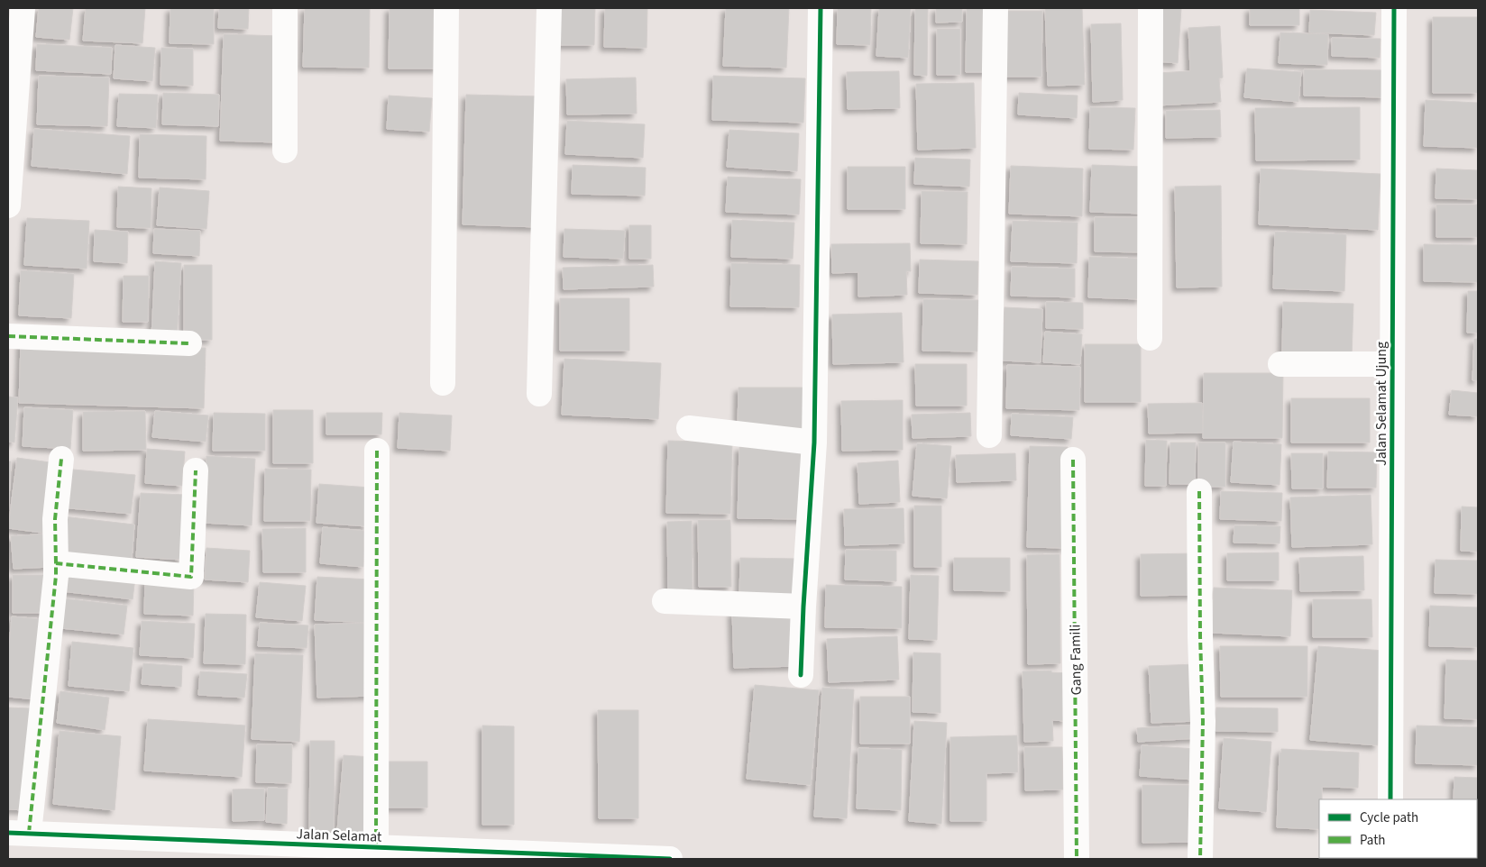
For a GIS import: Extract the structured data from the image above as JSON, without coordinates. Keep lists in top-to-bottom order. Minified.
{"streets":{"street":["Jalan Selamat Ujung","Gang Famili","Jalan Selamat"]},"legend":["Cycle path","Path"]}
